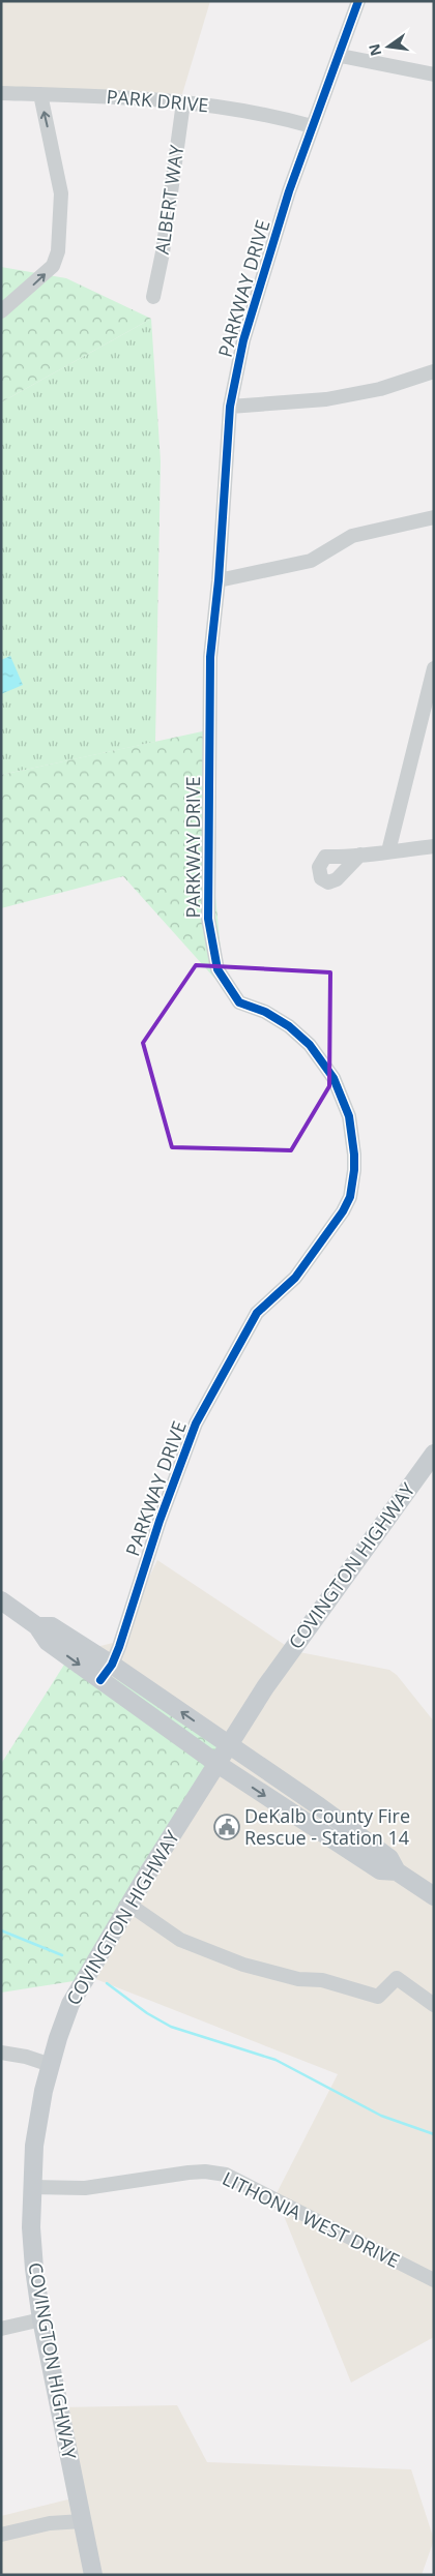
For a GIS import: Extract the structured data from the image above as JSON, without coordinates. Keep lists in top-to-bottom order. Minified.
{"streets":{"main road":["COVINGTON HIGHWAY"],"street":["PARK DRIVE","ALBERT WAY","PARKWAY DRIVE","LITHONIA WEST DRIVE"]},"crossings":[["PARK DRIVE","ALBERT WAY"],["PARK DRIVE","PARKWAY DRIVE"],["COVINGTON HIGHWAY","LITHONIA WEST DRIVE"]],"places":{"public building":["DeKalb County Fire Rescue - Station 14"]},"north":"left"}
